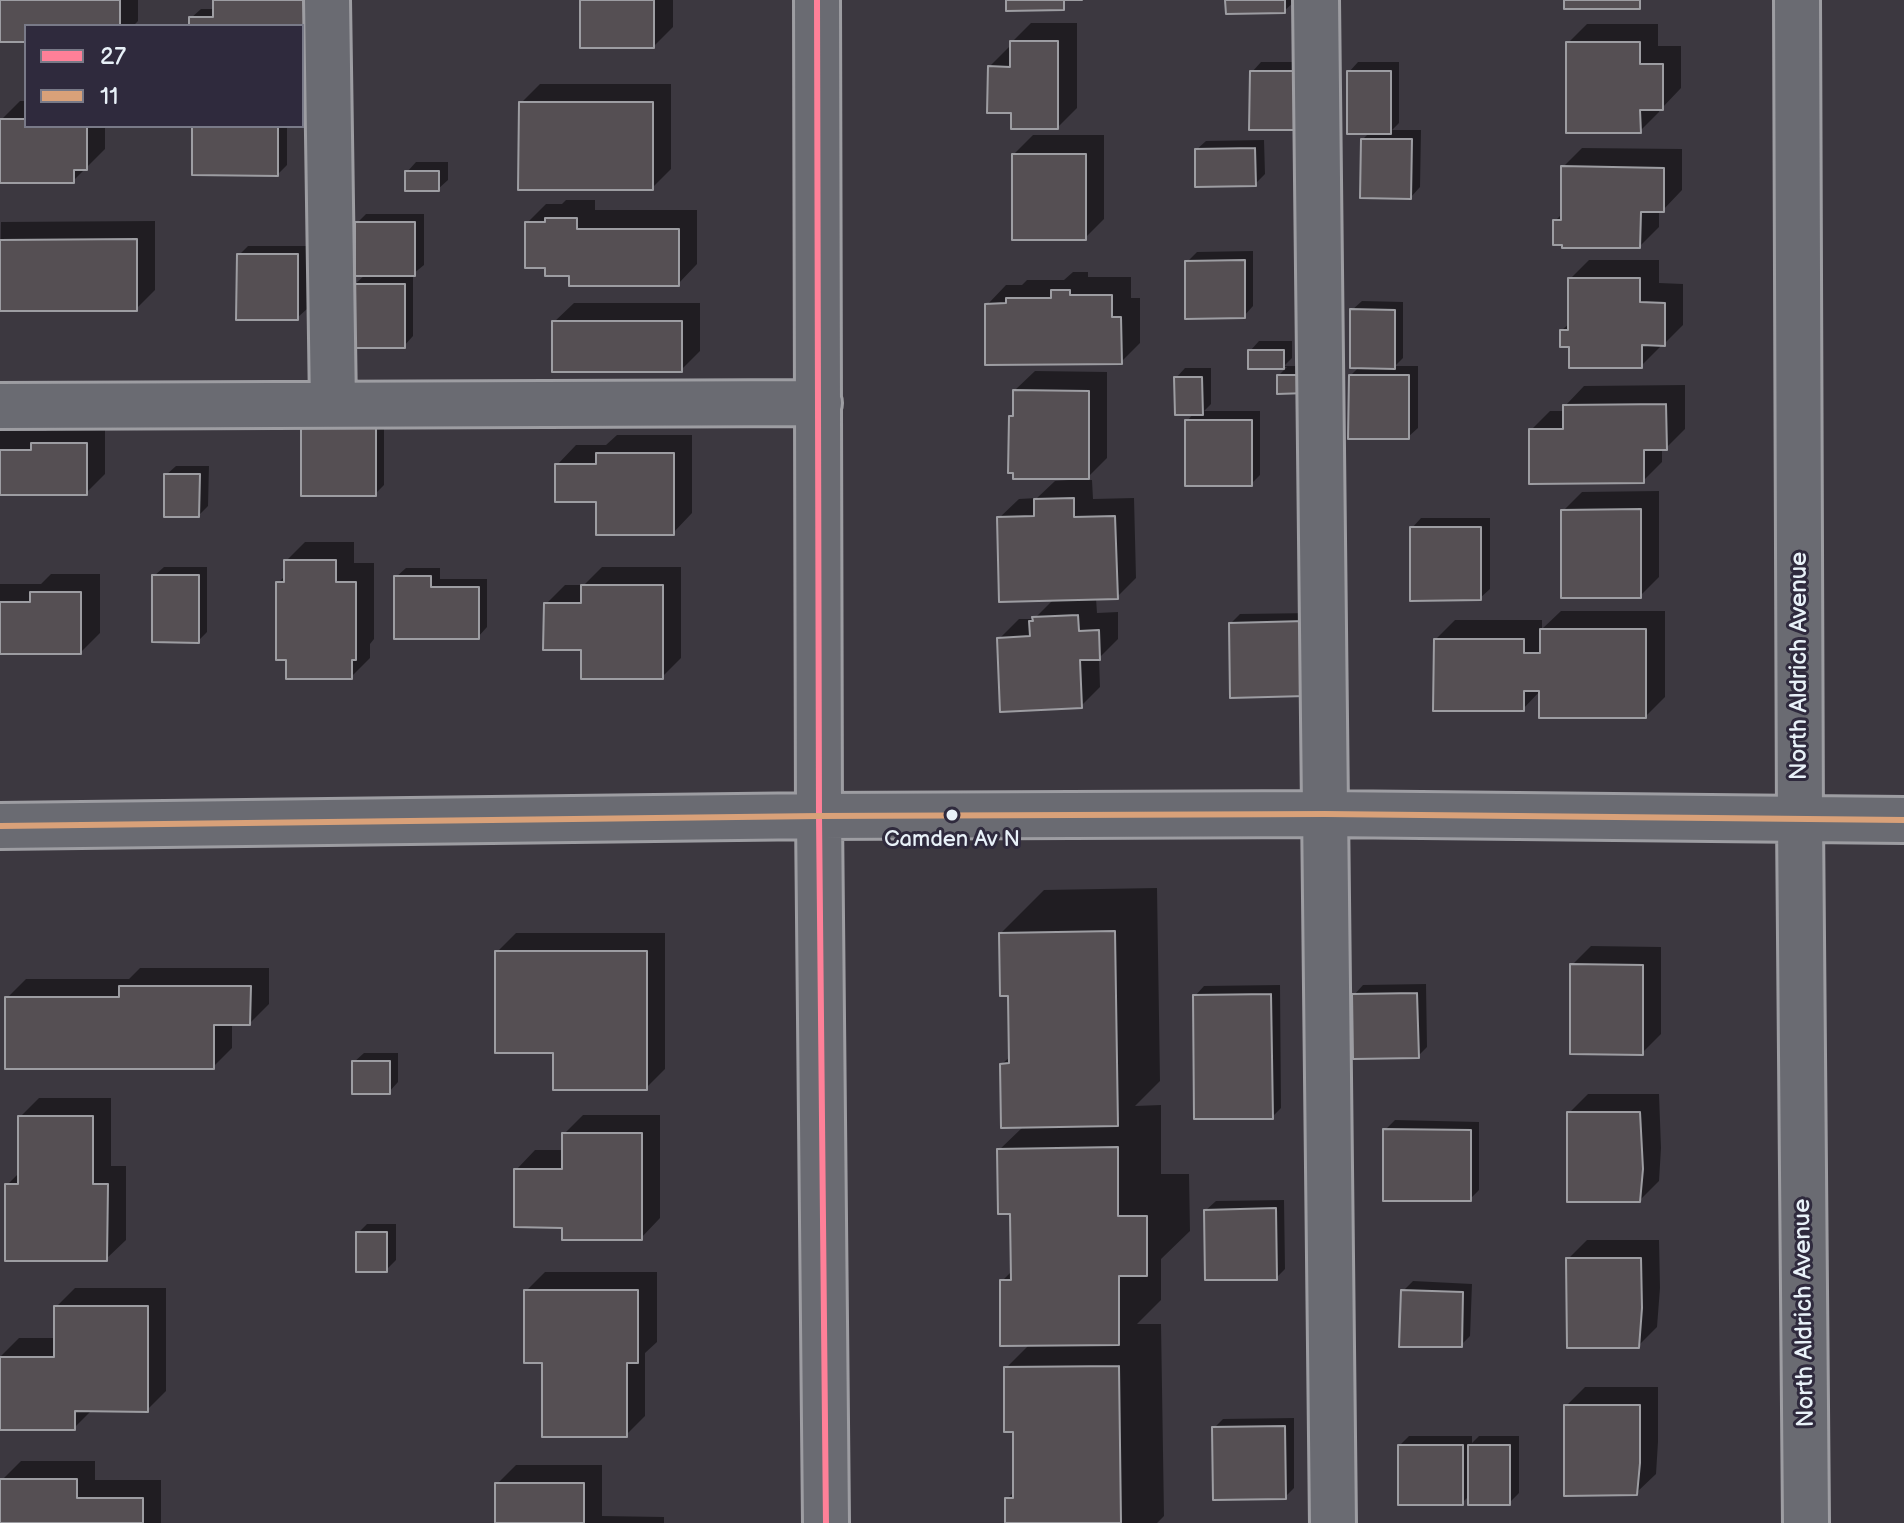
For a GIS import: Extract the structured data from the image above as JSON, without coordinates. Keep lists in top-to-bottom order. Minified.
{"streets":{"street":["North Aldrich Avenue"]},"places":["Camden Av N"],"lines":["transit line 27","transit line 11"],"legend":["27","11"]}
